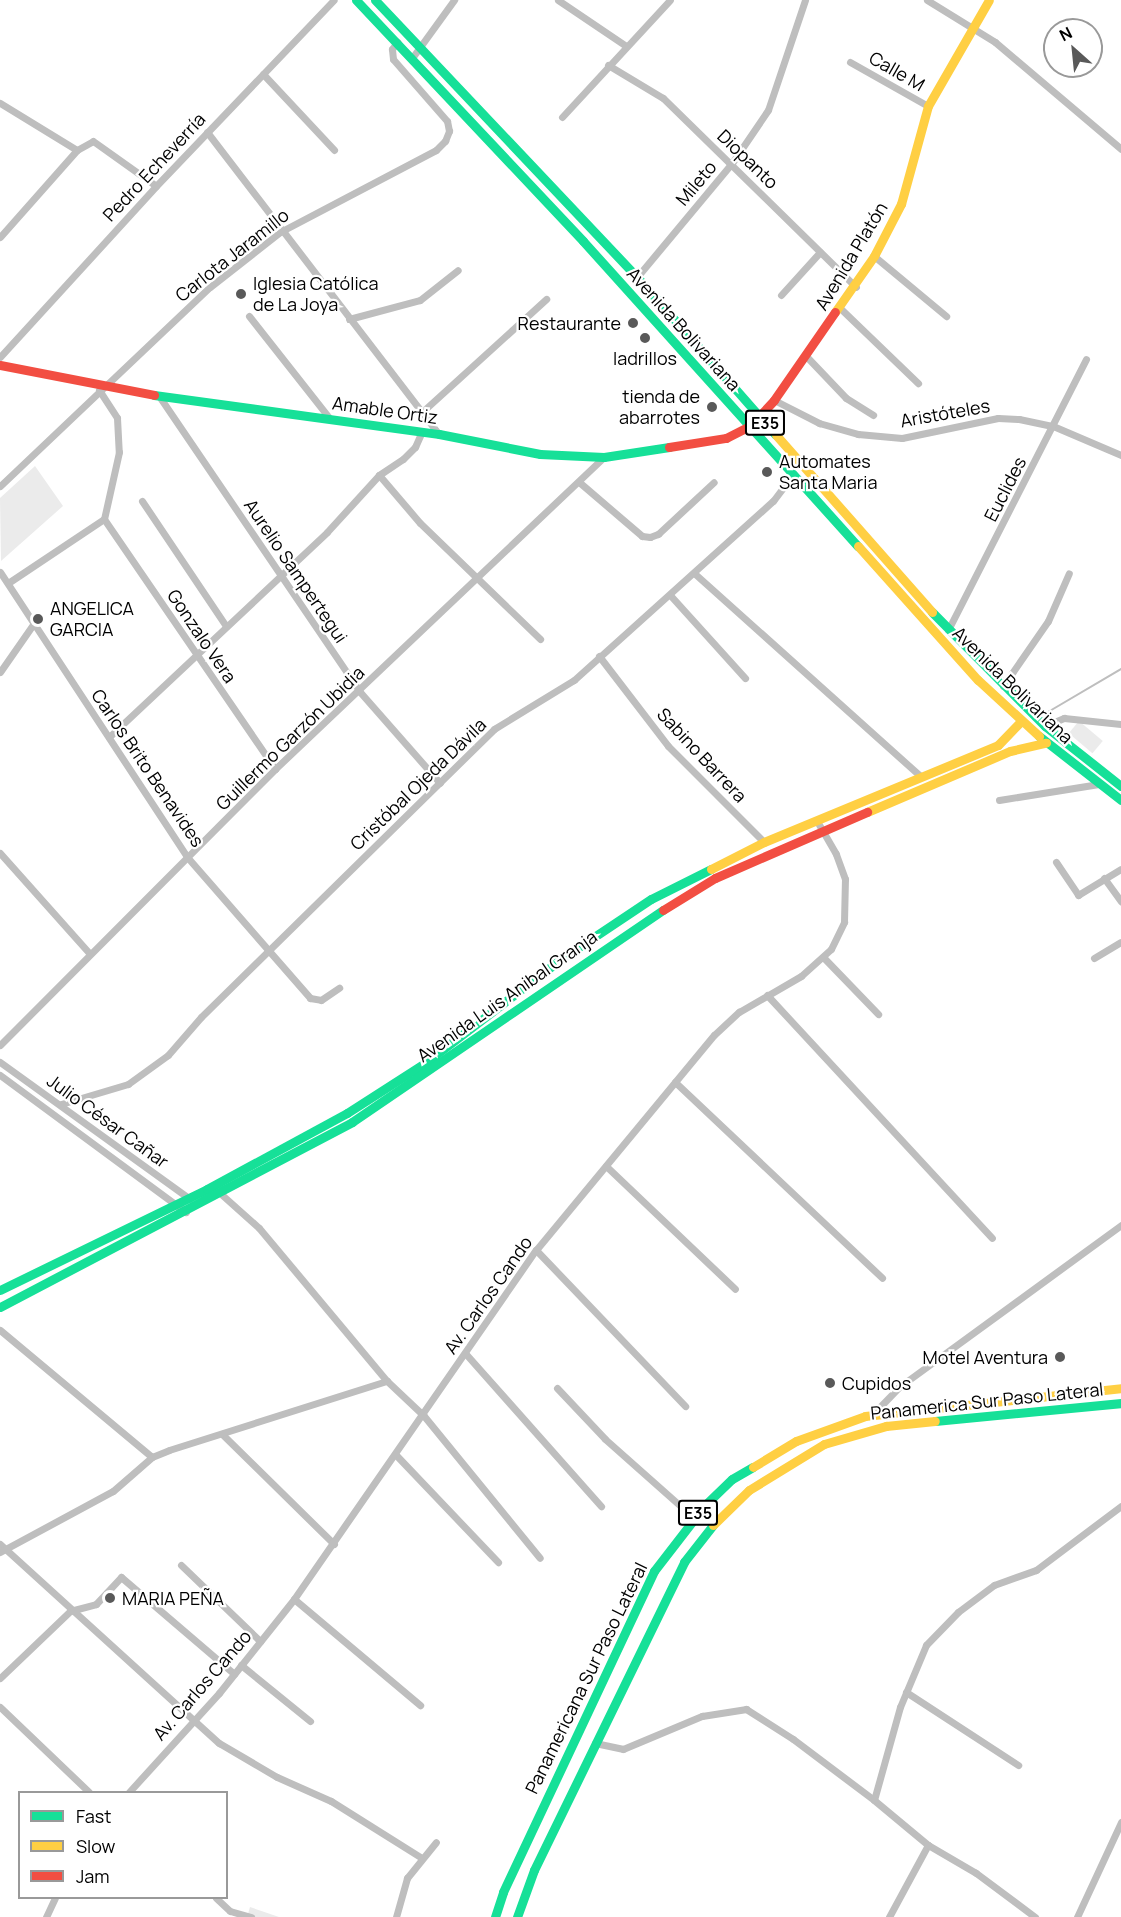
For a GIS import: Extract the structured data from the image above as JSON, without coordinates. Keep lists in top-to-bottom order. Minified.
{"streets":{"main road":["Avenida Platón","Avenida Bolivariana","Amable Ortiz","E35","Avenida Luis Anibal Granja","Panamerica Sur Paso Lateral","Panamericana Sur Paso Lateral"],"street":["Calle M","Diopanto","Pedro Echeverría","Mileto","Carlota Jaramillo","Aristóteles","Euclides","Aurelio Sampertegui","Gonzalo Vera","Guillermo Garzón Ubidia","Sabino Barrera","Carlos Brito Benavides","Cristóbal Ojeda Dávila","Julio César Cañar","Av. Carlos Cando"]},"crossings":[["Calle M","Avenida Platón"],["Diopanto","Mileto"],["Diopanto","Avenida Platón"],["Mileto","Avenida Bolivariana"],["Carlota Jaramillo","Avenida Bolivariana"],["Carlota Jaramillo","Amable Ortiz"],["Avenida Platón","Avenida Bolivariana"],["Avenida Platón","Amable Ortiz"],["Avenida Platón","Aristóteles"],["Avenida Bolivariana","Amable Ortiz"],["Avenida Bolivariana","Euclides"],["Avenida Bolivariana","Cristóbal Ojeda Dávila"],["Avenida Bolivariana","Avenida Luis Anibal Granja"],["Amable Ortiz","Aurelio Sampertegui"],["Amable Ortiz","Guillermo Garzón Ubidia"],["Aristóteles","Euclides"],["Aurelio Sampertegui","Guillermo Garzón Ubidia"],["Aurelio Sampertegui","Cristóbal Ojeda Dávila"],["Gonzalo Vera","Guillermo Garzón Ubidia"],["Guillermo Garzón Ubidia","Carlos Brito Benavides"],["Sabino Barrera","Cristóbal Ojeda Dávila"],["Sabino Barrera","Avenida Luis Anibal Granja"],["Carlos Brito Benavides","Cristóbal Ojeda Dávila"],["Cristóbal Ojeda Dávila","Julio César Cañar"],["Avenida Luis Anibal Granja","Julio César Cañar"],["Avenida Luis Anibal Granja","Av. Carlos Cando"]],"places":["Iglesia Católica de La Joya","Restaurante","ladrillos","tienda de abarrotes","Automates Santa Maria","ANGELICA GARCIA","Motel Aventura","Cupidos","MARIA PEÑA"],"legend":["Fast","Slow","Jam"],"north":"top left"}
